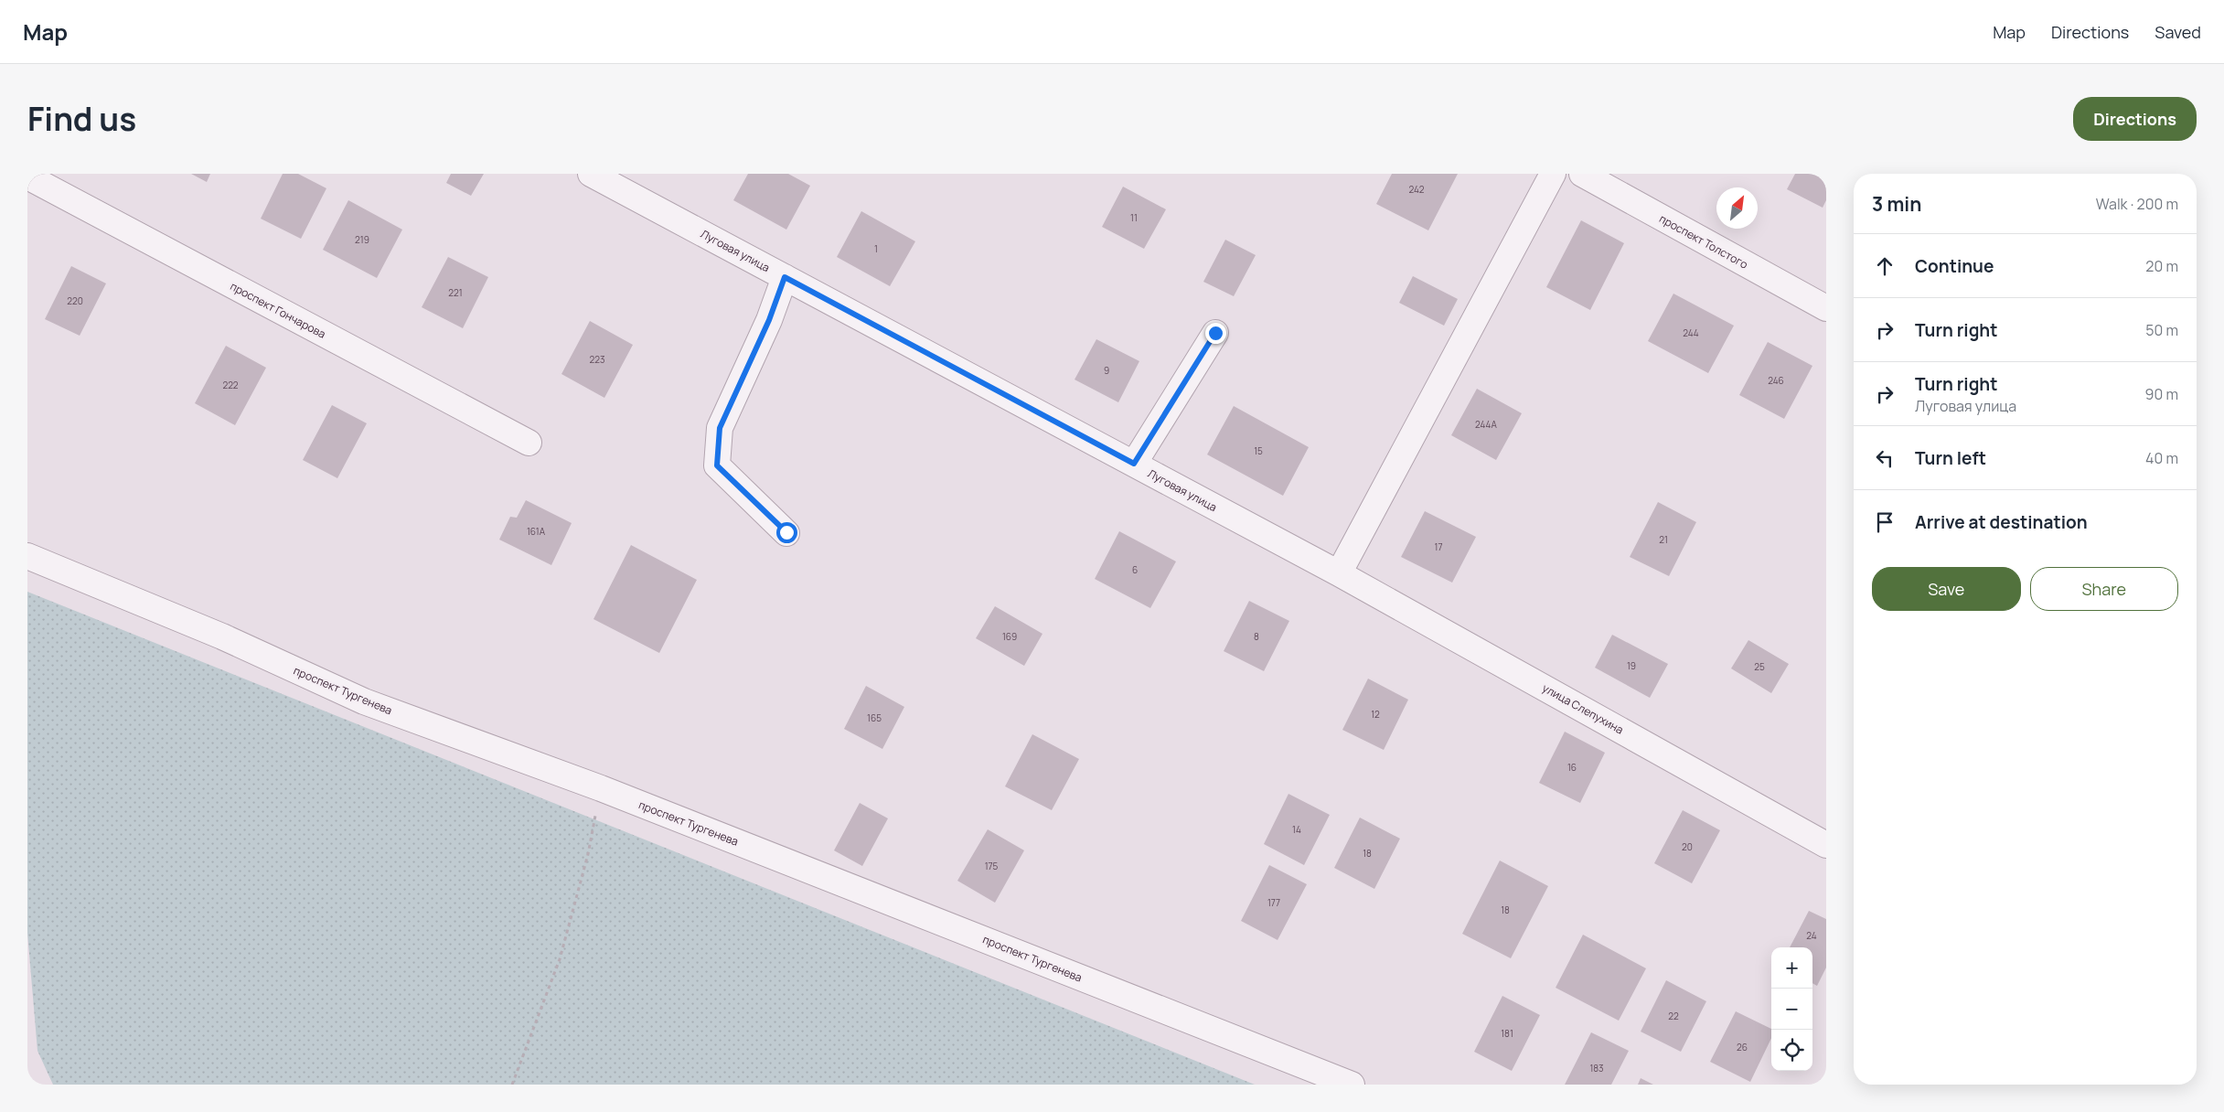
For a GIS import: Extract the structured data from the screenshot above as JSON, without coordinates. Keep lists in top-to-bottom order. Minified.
{"streets":{"street":["проспект Толстого","Луговая улица","проспект Гончарова","проспект Тургенева","улица Слепухина"]},"crossings":[["Луговая улица","улица Слепухина"]],"house_numbers":["242","11","219","1","221","220","244","223","9","246","222","244А","15","161А","21","17","6","169","8","19","25","12","165","16","14","20","18","175","177","18","24","22","181","26","183"],"north":"top right","page":{"header":"Map","nav":["Map","Directions","Saved"],"title":"Find us","buttons":["Directions",["Save","Share"]],"heading":["3 min","Walk · 200 m"],"list":[["Continue","20 m"],["Turn right","50 m"],["Turn right","Луговая улица","90 m"],["Turn left","40 m"],"Arrive at destination"],"map_buttons":["+","−"]}}
